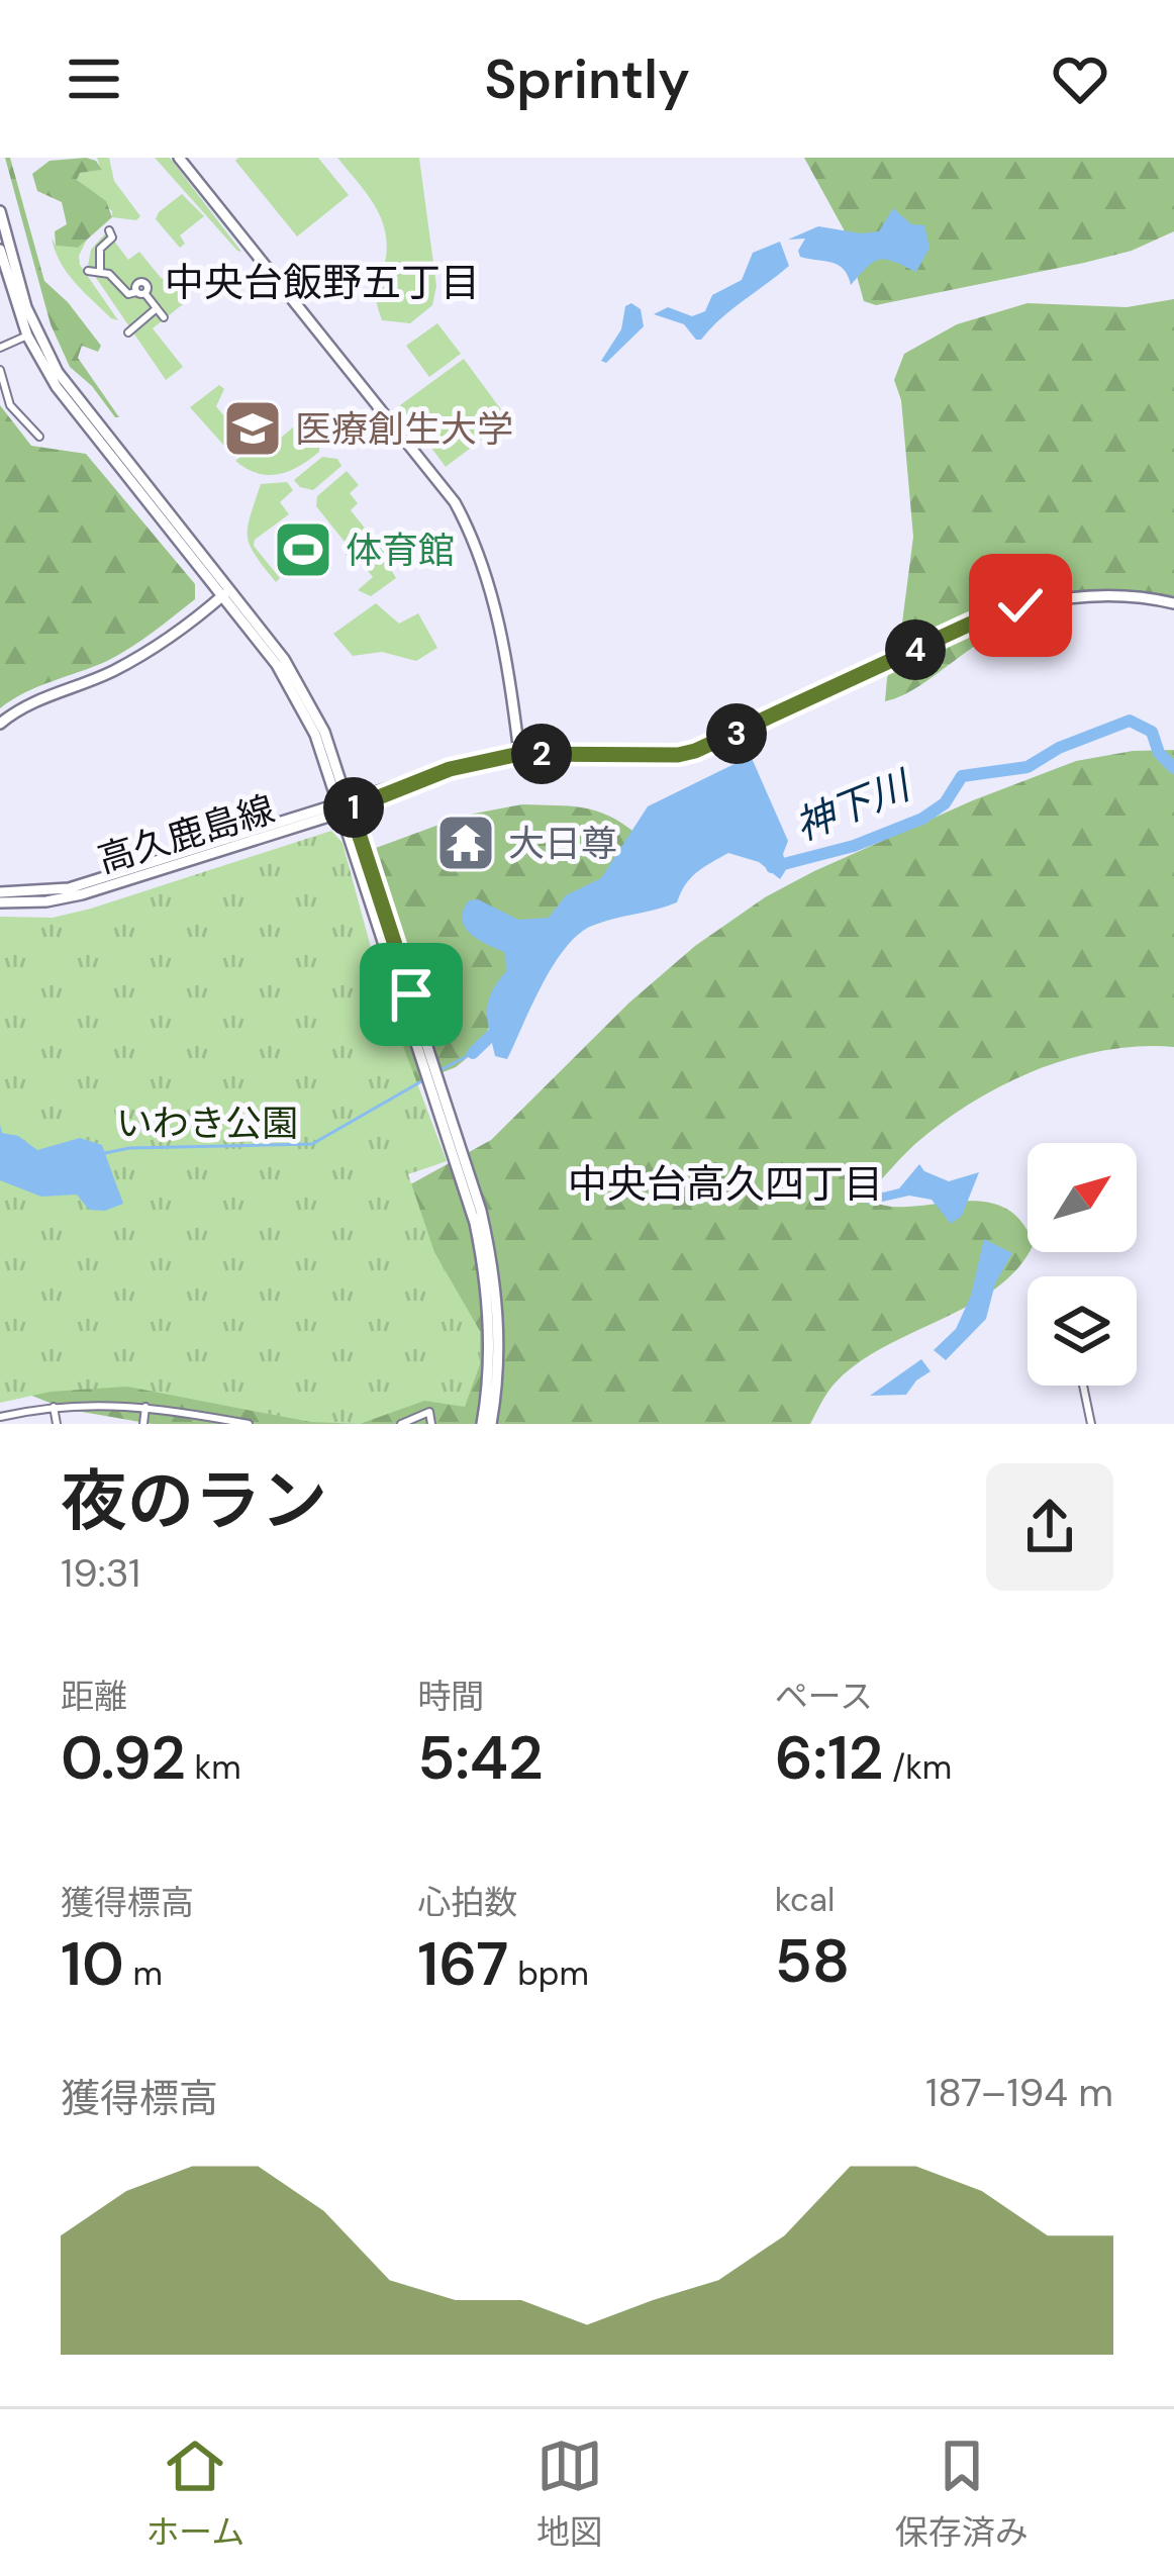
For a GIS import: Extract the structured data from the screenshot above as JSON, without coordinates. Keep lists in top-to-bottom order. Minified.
{"streets":{"street":["高久鹿島線"]},"districts":["中央台飯野五丁目","中央台高久四丁目"],"water":["神下川"],"parks":["いわき公園"],"places":{"school or university":["医療創生大学"],"sports":["体育館"],"temple":["大日尊"]},"north":"top right","page":{"header":"Sprintly","pins":["4","3","2","1"],"heading":["夜のラン","19:31"],"stats":[["距離","0.92 km"],["時間","5:42"],["ペース","6:12 /km"],["獲得標高","10 m"],["心拍数","167 bpm"],["kcal","58"]],"chart":["獲得標高","187–194 m"],"tabs":["ホーム","地図","保存済み"]}}
